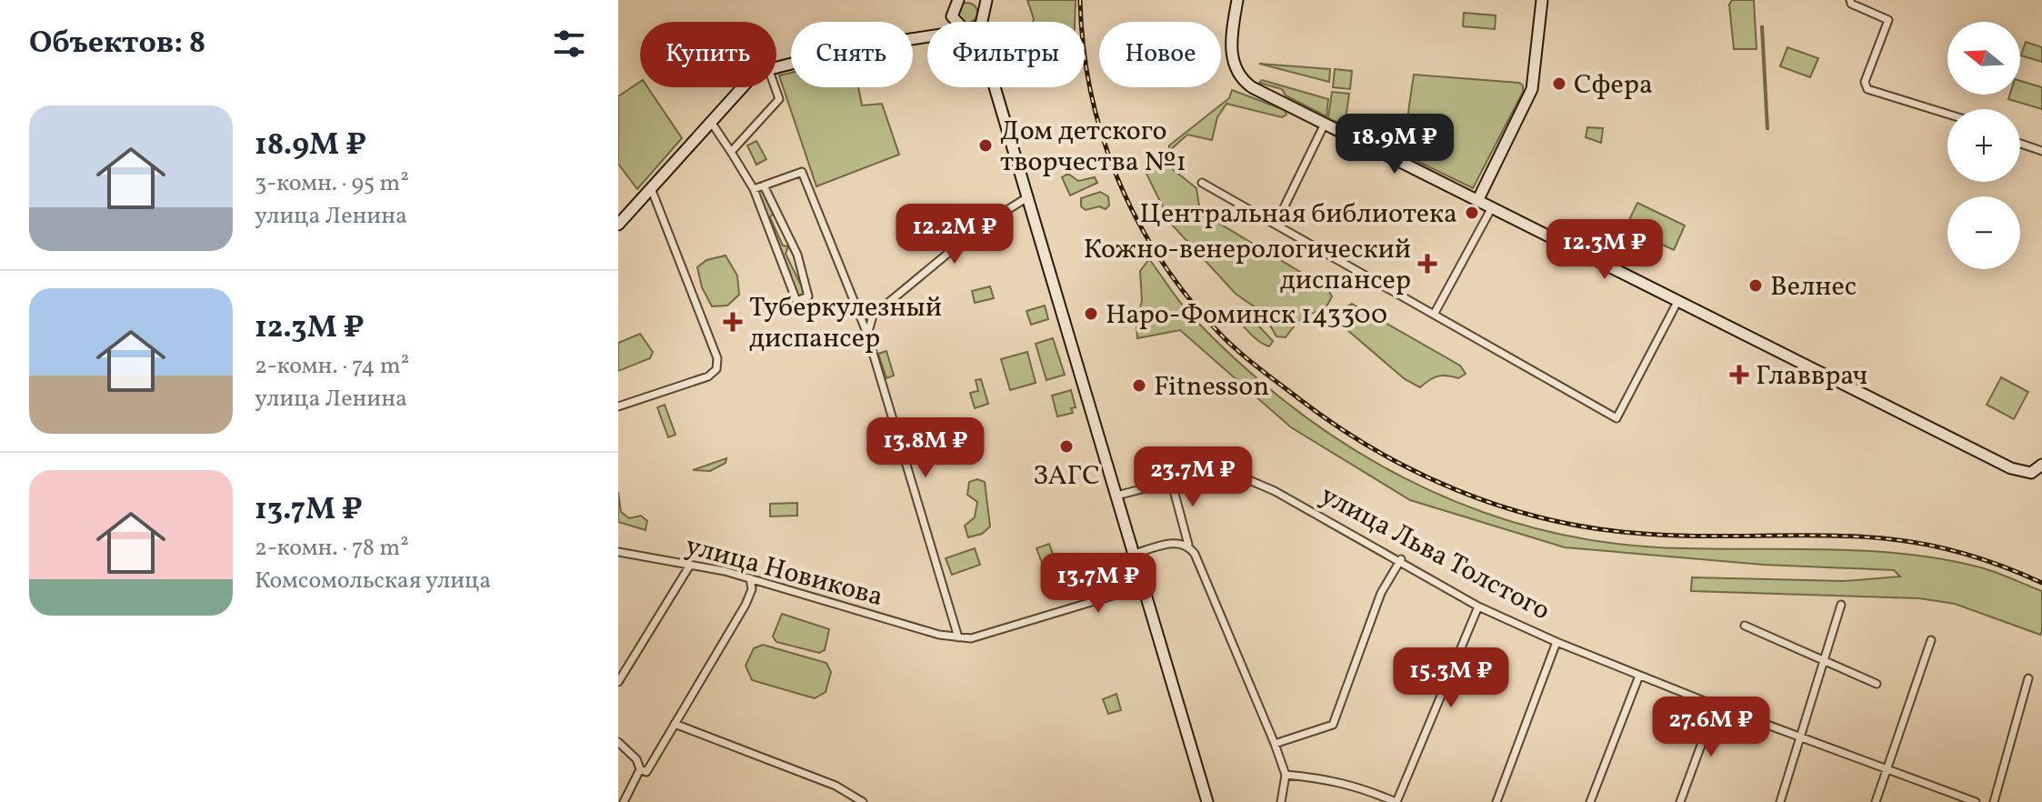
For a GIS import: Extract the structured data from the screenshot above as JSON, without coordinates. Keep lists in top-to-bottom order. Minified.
{"streets":{"street":["улица Льва Толстого","улица Новикова"]},"places":{"other":["Сфера","Дом детского творчества №1","Центральная библиотека","Велнес","Наро-Фоминск 143300","Fitnesson","ЗАГС"],"health":["Кожно-венерологический диспансер","Туберкулезный диспансер","Главврач"]},"north":"left","page":{"heading":"Объектов: 8","map_buttons":["+","−"],"chip":["Купить","Снять","Фильтры","Новое"],"list":[{"name":"18.9M ₽","note":"3-комн. · 95 m² · улица Ленина"},{"name":"12.3M ₽","note":"2-комн. · 74 m² · улица Ленина"},{"name":"13.7M ₽","note":"2-комн. · 78 m² · Комсомольская улица"}],"price":["18.9M ₽","12.2M ₽","12.3M ₽","13.8M ₽","23.7M ₽","13.7M ₽","15.3M ₽","27.6M ₽"]}}
